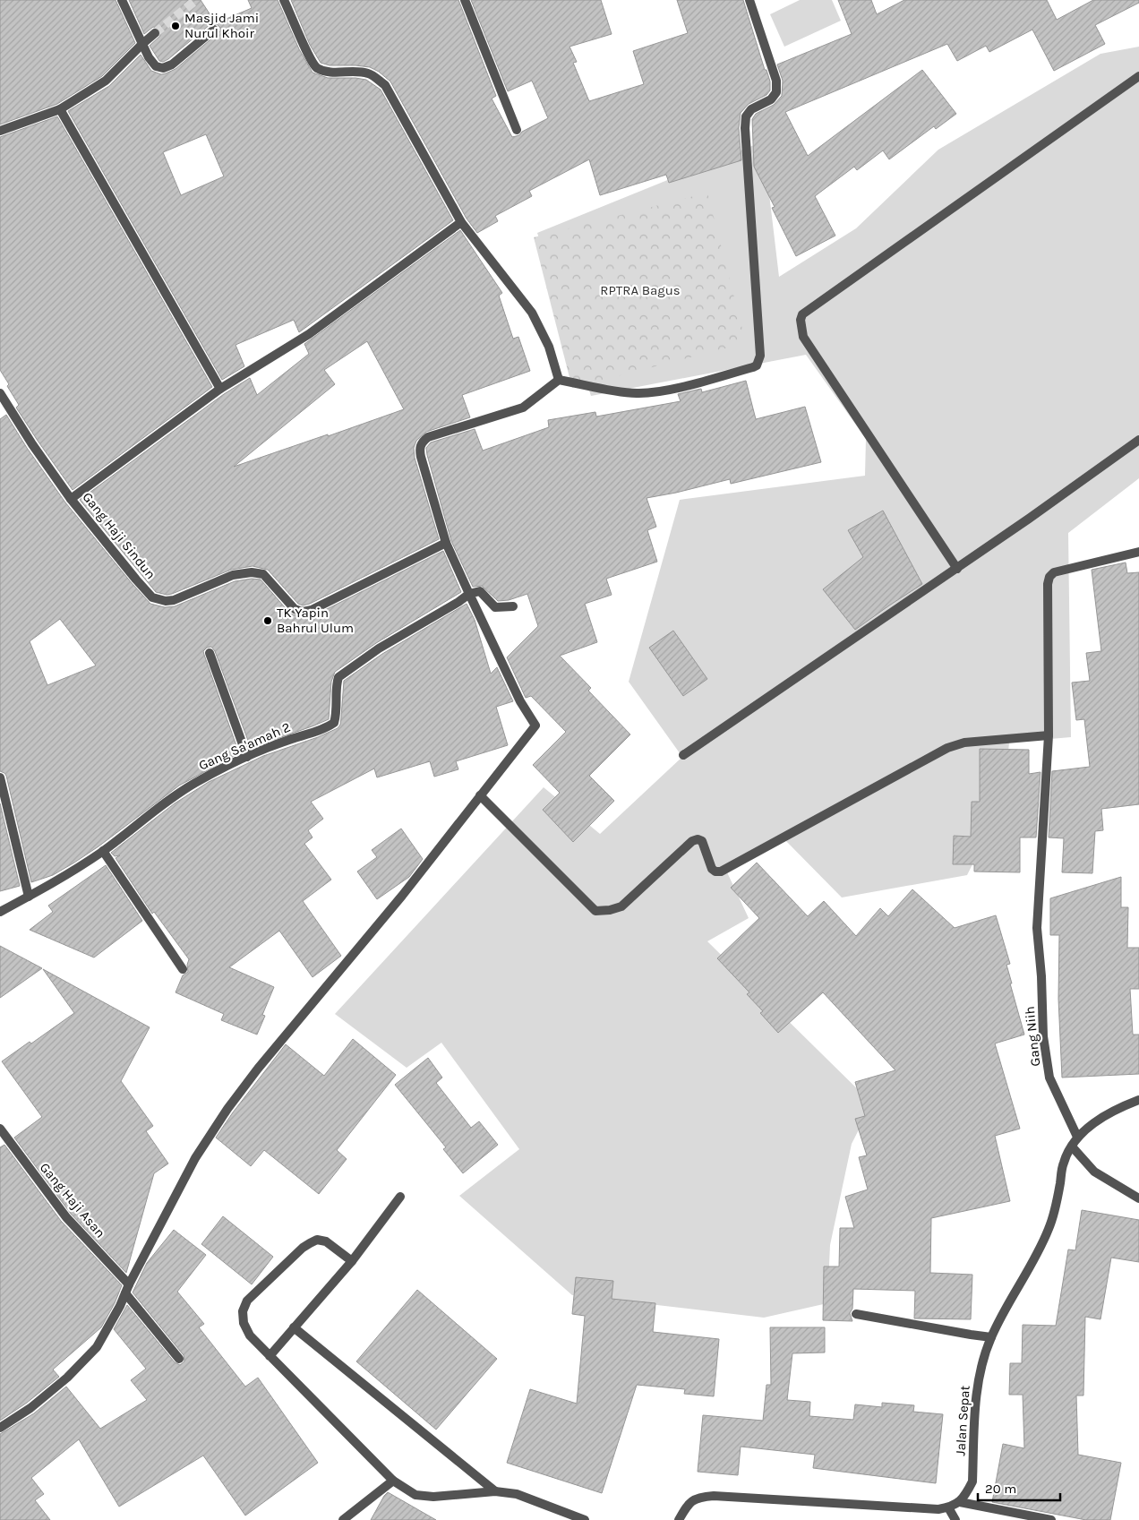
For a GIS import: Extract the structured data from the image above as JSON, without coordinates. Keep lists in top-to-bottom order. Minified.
{"streets":{"street":["Gang Haji Sindun","Gang Sa'amah 2","Gang Niih","Gang Haji Asan","Jalan Sepat"]},"crossings":[["Gang Niih","Jalan Sepat"]],"parks":["RPTRA Bagus"],"places":["Masjid Jami Nurul Khoir","TK Yapin Bahrul Ulum"],"scale_bar":"20 m"}
